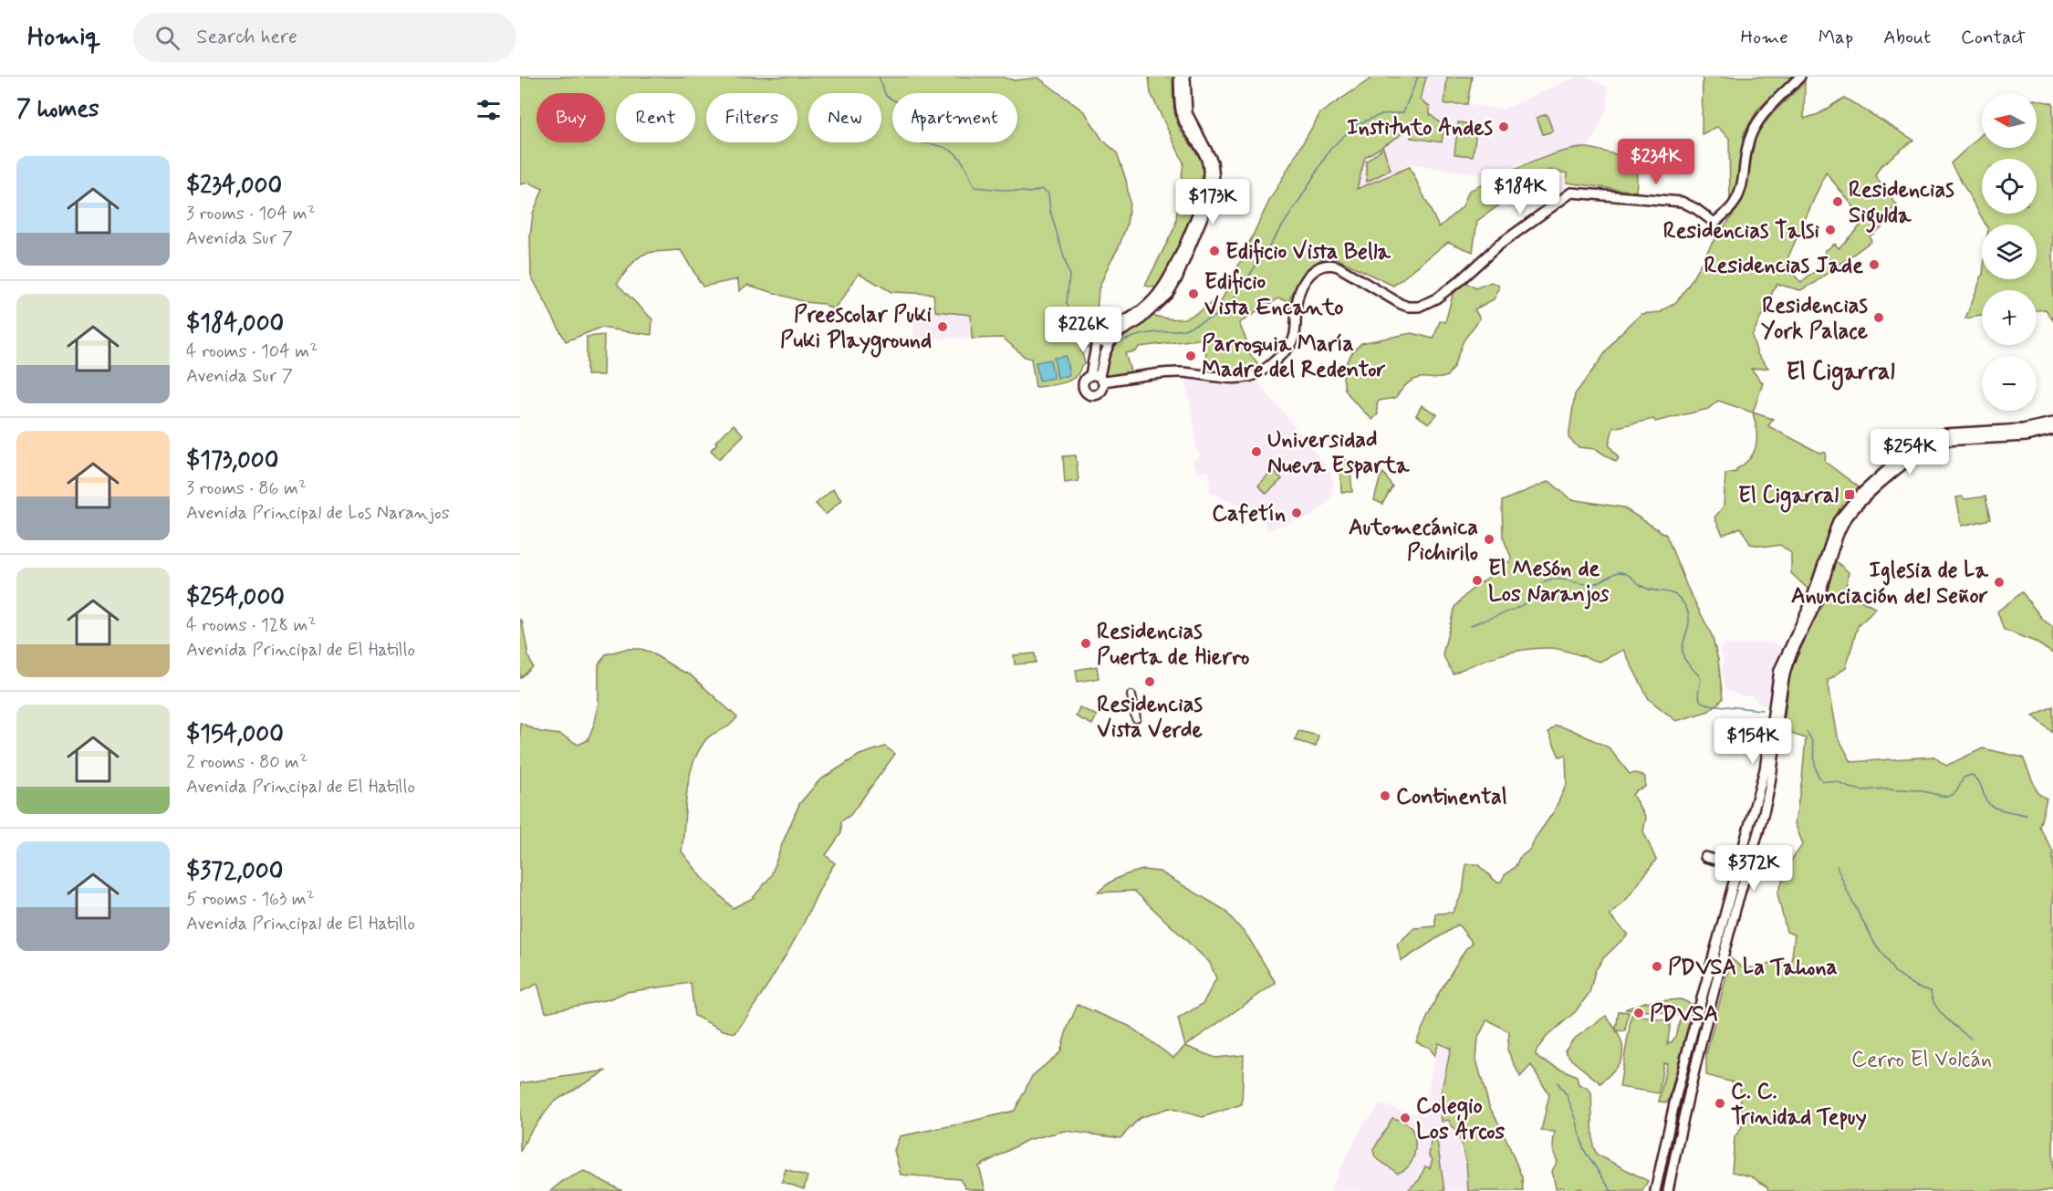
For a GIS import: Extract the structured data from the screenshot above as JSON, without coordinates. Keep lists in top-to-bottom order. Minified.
{"districts":["El Cigarral"],"parks":["Cerro El Volcán"],"places":{"other":["Instituto Andes","Residencias Sigulda","Residencias Talsi","Edificio Vista Bella","Residencias Jade","Edificio Vista Encanto","Residencias York Palace","Preescolar Puki Puki Playground","Parroquia María Madre del Redentor","Universidad Nueva Esparta","Cafetín","Automecánica Pichirilo","El Mesón de Los Naranjos","Iglesia de La Anunciación del Señor","Residencias Puerta de Hierro","Residencias Vista Verde","Continental","PDVSA La Tahona","PDVSA","C. C. Trinidad Tepuy","Colegio Los Arcos"],"transit":["El Cigarral"]},"north":"left","page":{"header":"Homiq","search":"Search here","nav":["Home","Map","About","Contact"],"heading":"7 homes","map_buttons":["+","−"],"chip":["Buy","Rent","Filters","New","Apartment"],"price":["$234K","$184K","$173K","$226K","$254K","$154K","$372K"],"list":[{"name":"$234,000","note":"3 rooms · 104 m² · Avenida Sur 7"},{"name":"$184,000","note":"4 rooms · 104 m² · Avenida Sur 7"},{"name":"$173,000","note":"3 rooms · 86 m² · Avenida Principal de Los Naranjos"},{"name":"$254,000","note":"4 rooms · 128 m² · Avenida Principal de El Hatillo"},{"name":"$154,000","note":"2 rooms · 80 m² · Avenida Principal de El Hatillo"},{"name":"$372,000","note":"5 rooms · 163 m² · Avenida Principal de El Hatillo"}]}}
